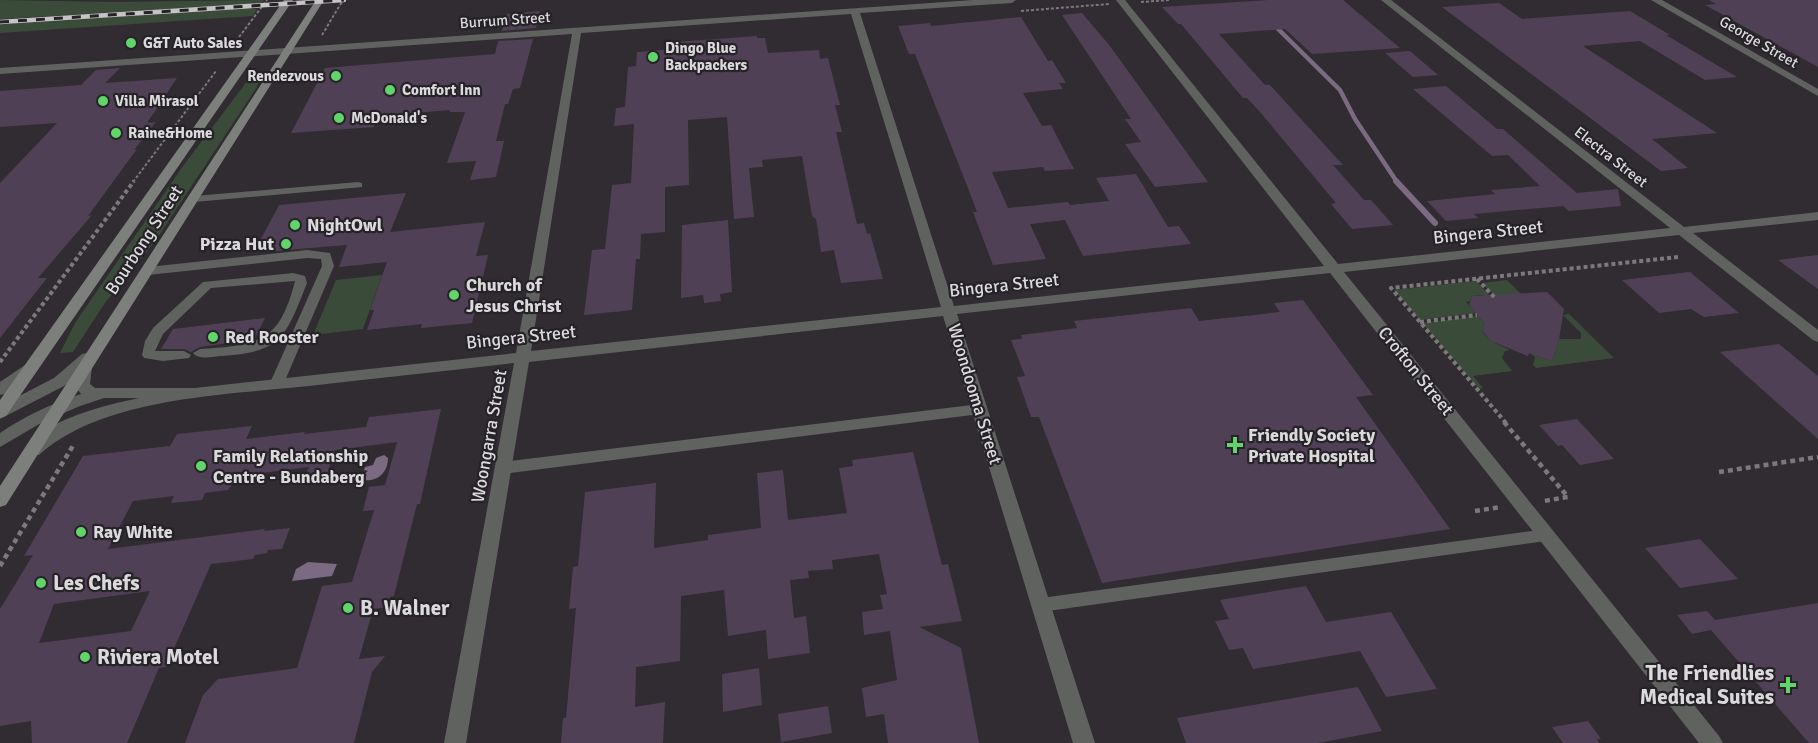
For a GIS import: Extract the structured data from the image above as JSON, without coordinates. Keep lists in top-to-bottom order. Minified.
{"streets":{"main road":["Bourbong Street"],"street":["Burrum Street","George Street","Electra Street","Bingera Street","Crofton Street","Woondooma Street","Woongarra Street"]},"crossings":[["Burrum Street","Bourbong Street"],["Burrum Street","Woondooma Street"],["Burrum Street","Woongarra Street"],["Electra Street","Bingera Street"],["Bingera Street","Bourbong Street"],["Bingera Street","Crofton Street"],["Bingera Street","Woondooma Street"],["Bingera Street","Woongarra Street"]],"places":{"other":["G&T Auto Sales","Dingo Blue Backpackers","Rendezvous","Comfort Inn","Villa Mirasol","McDonald's","Raine&Home","NightOwl","Pizza Hut","Church of Jesus Christ","Red Rooster","Family Relationship Centre - Bundaberg","Ray White","Les Chefs","B. Walner","Riviera Motel"],"health":["Friendly Society Private Hospital","The Friendlies Medical Suites"]}}
